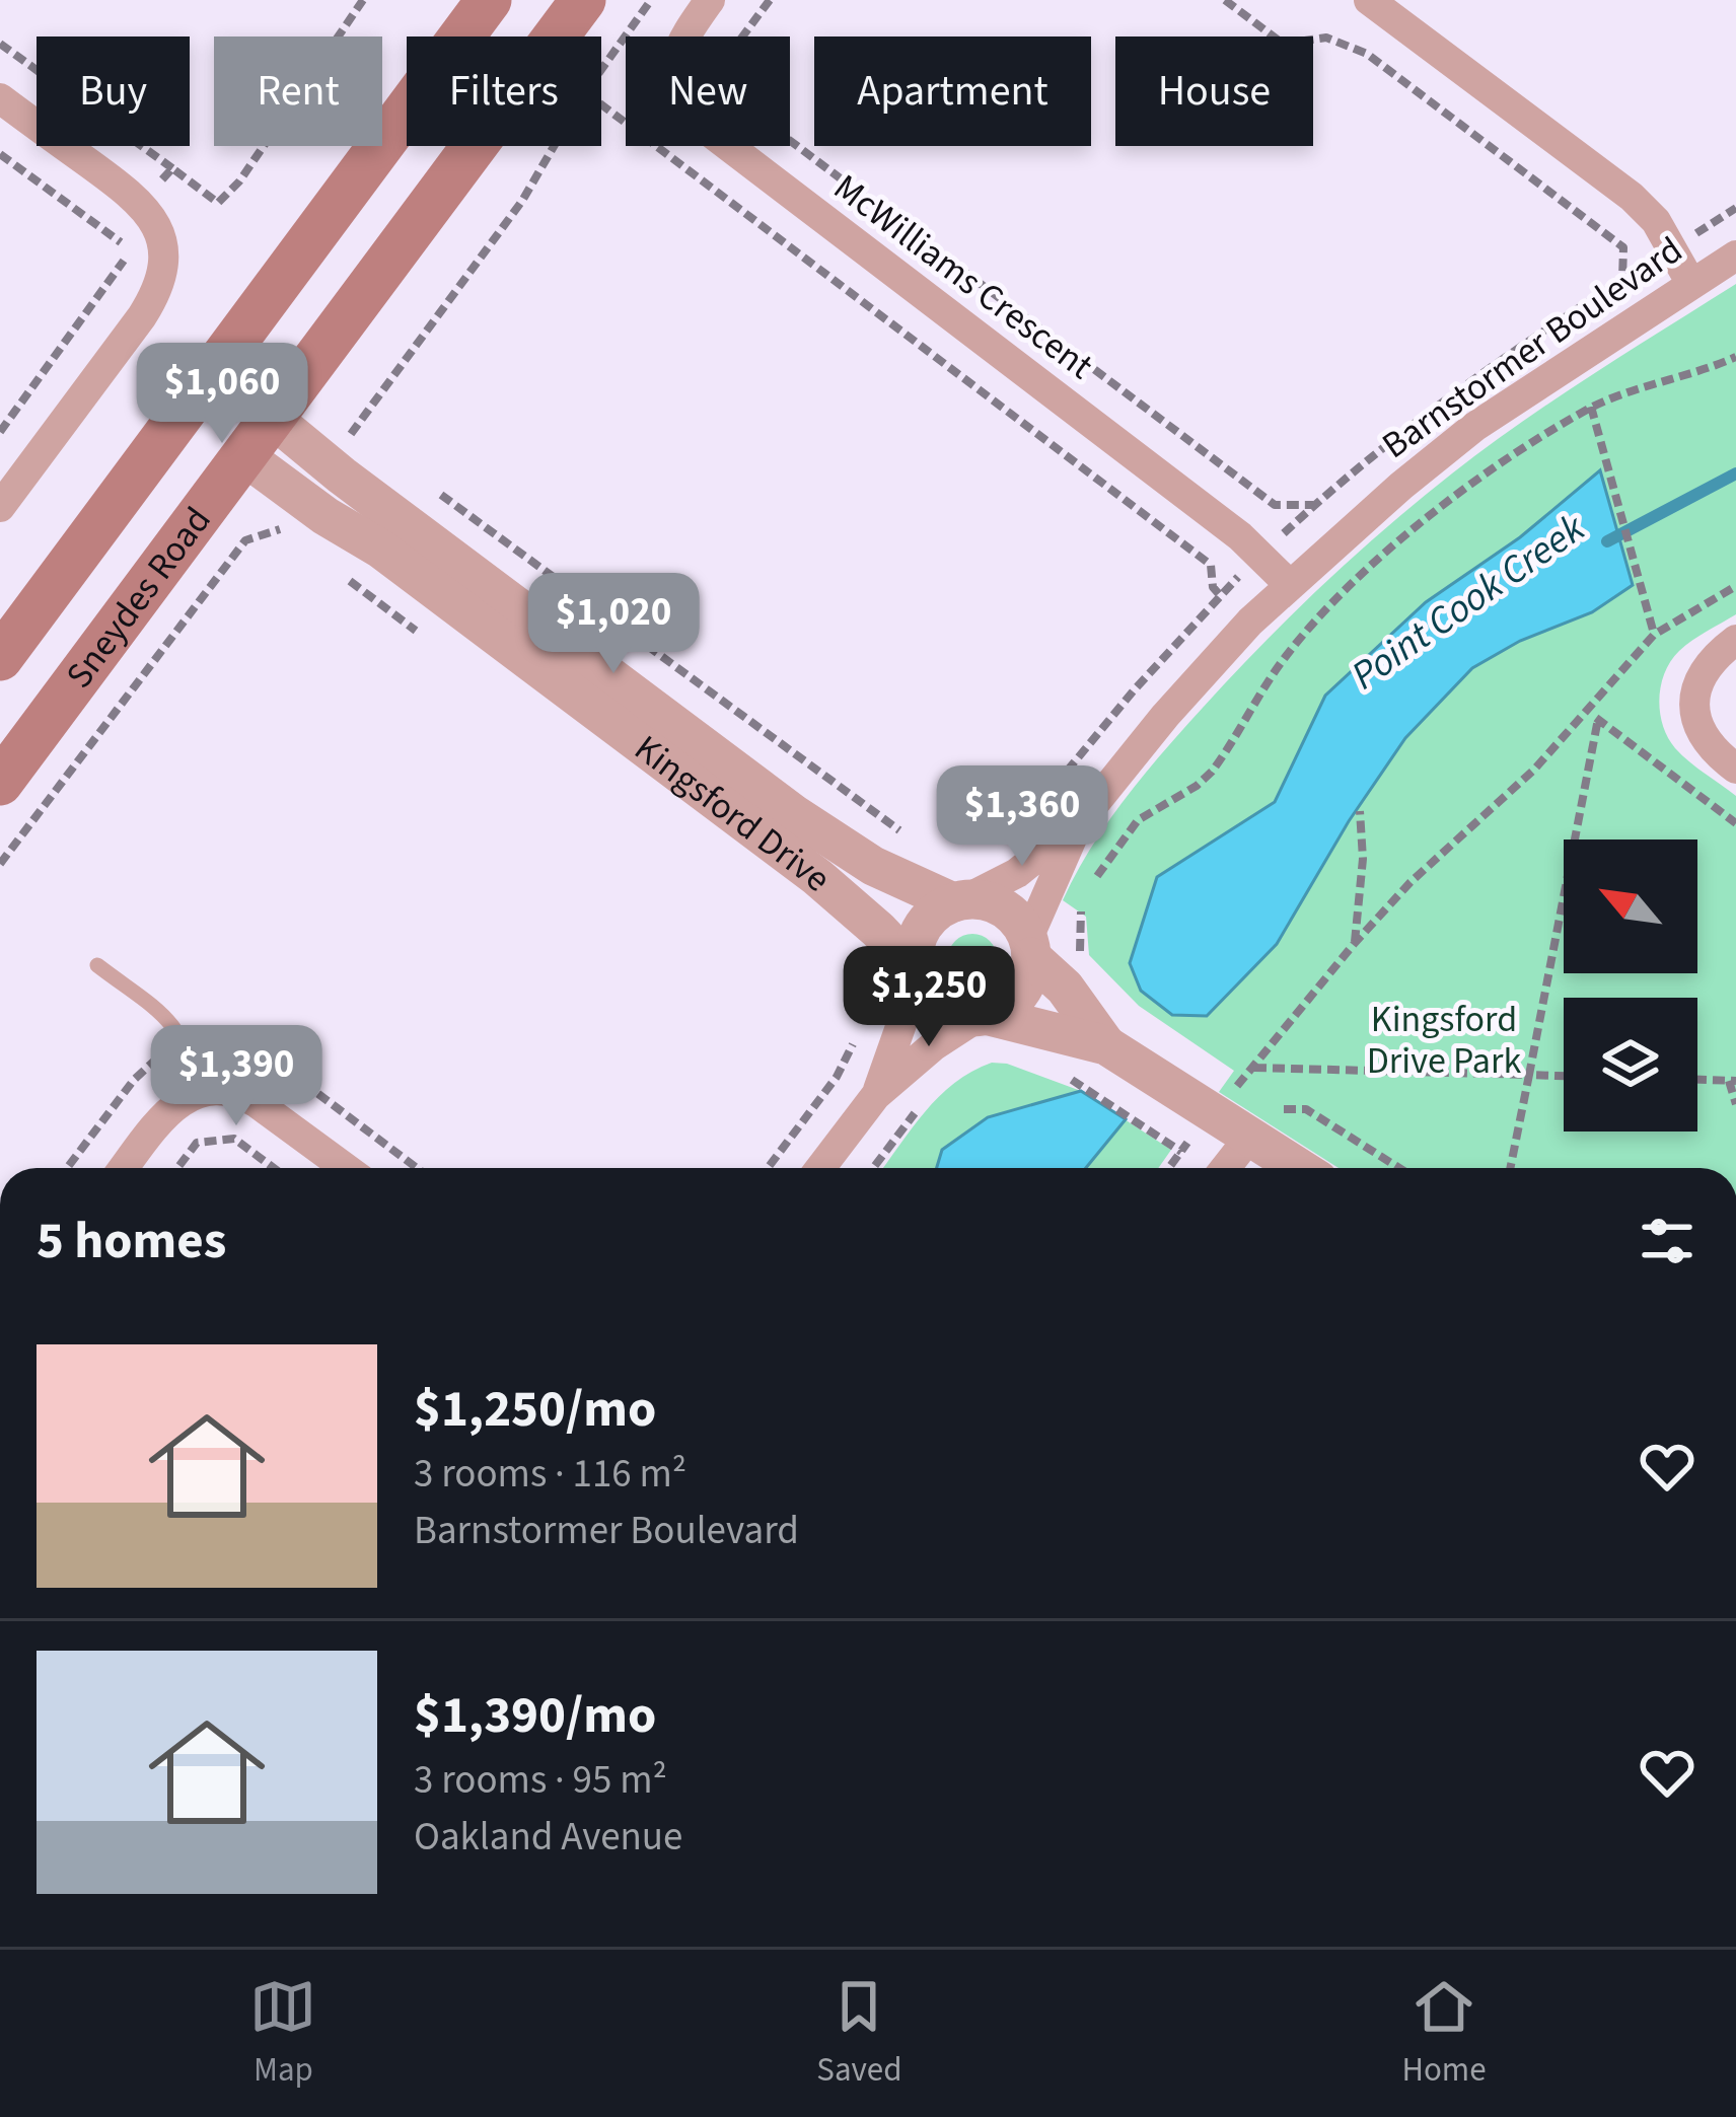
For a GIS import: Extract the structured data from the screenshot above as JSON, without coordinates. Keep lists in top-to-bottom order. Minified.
{"streets":{"main road":["Sneydes Road"],"street":["McWilliams Crescent","Barnstormer Boulevard","Kingsford Drive"]},"crossings":[["McWilliams Crescent","Barnstormer Boulevard"],["Barnstormer Boulevard","Kingsford Drive"],["Sneydes Road","Kingsford Drive"]],"water":["Point Cook Creek"],"parks":["Kingsford Drive Park"],"north":"top left","page":{"chip":["Buy","Rent","Filters","New","Apartment","House"],"price":["$1,060","$1,020","$1,360","$1,250","$1,390"],"heading":"5 homes","list":[{"name":"$1,250/mo","note":"3 rooms · 116 m² · Barnstormer Boulevard"},{"name":"$1,390/mo","note":"3 rooms · 95 m² · Oakland Avenue"}],"tabs":["Map","Saved","Home"]}}
